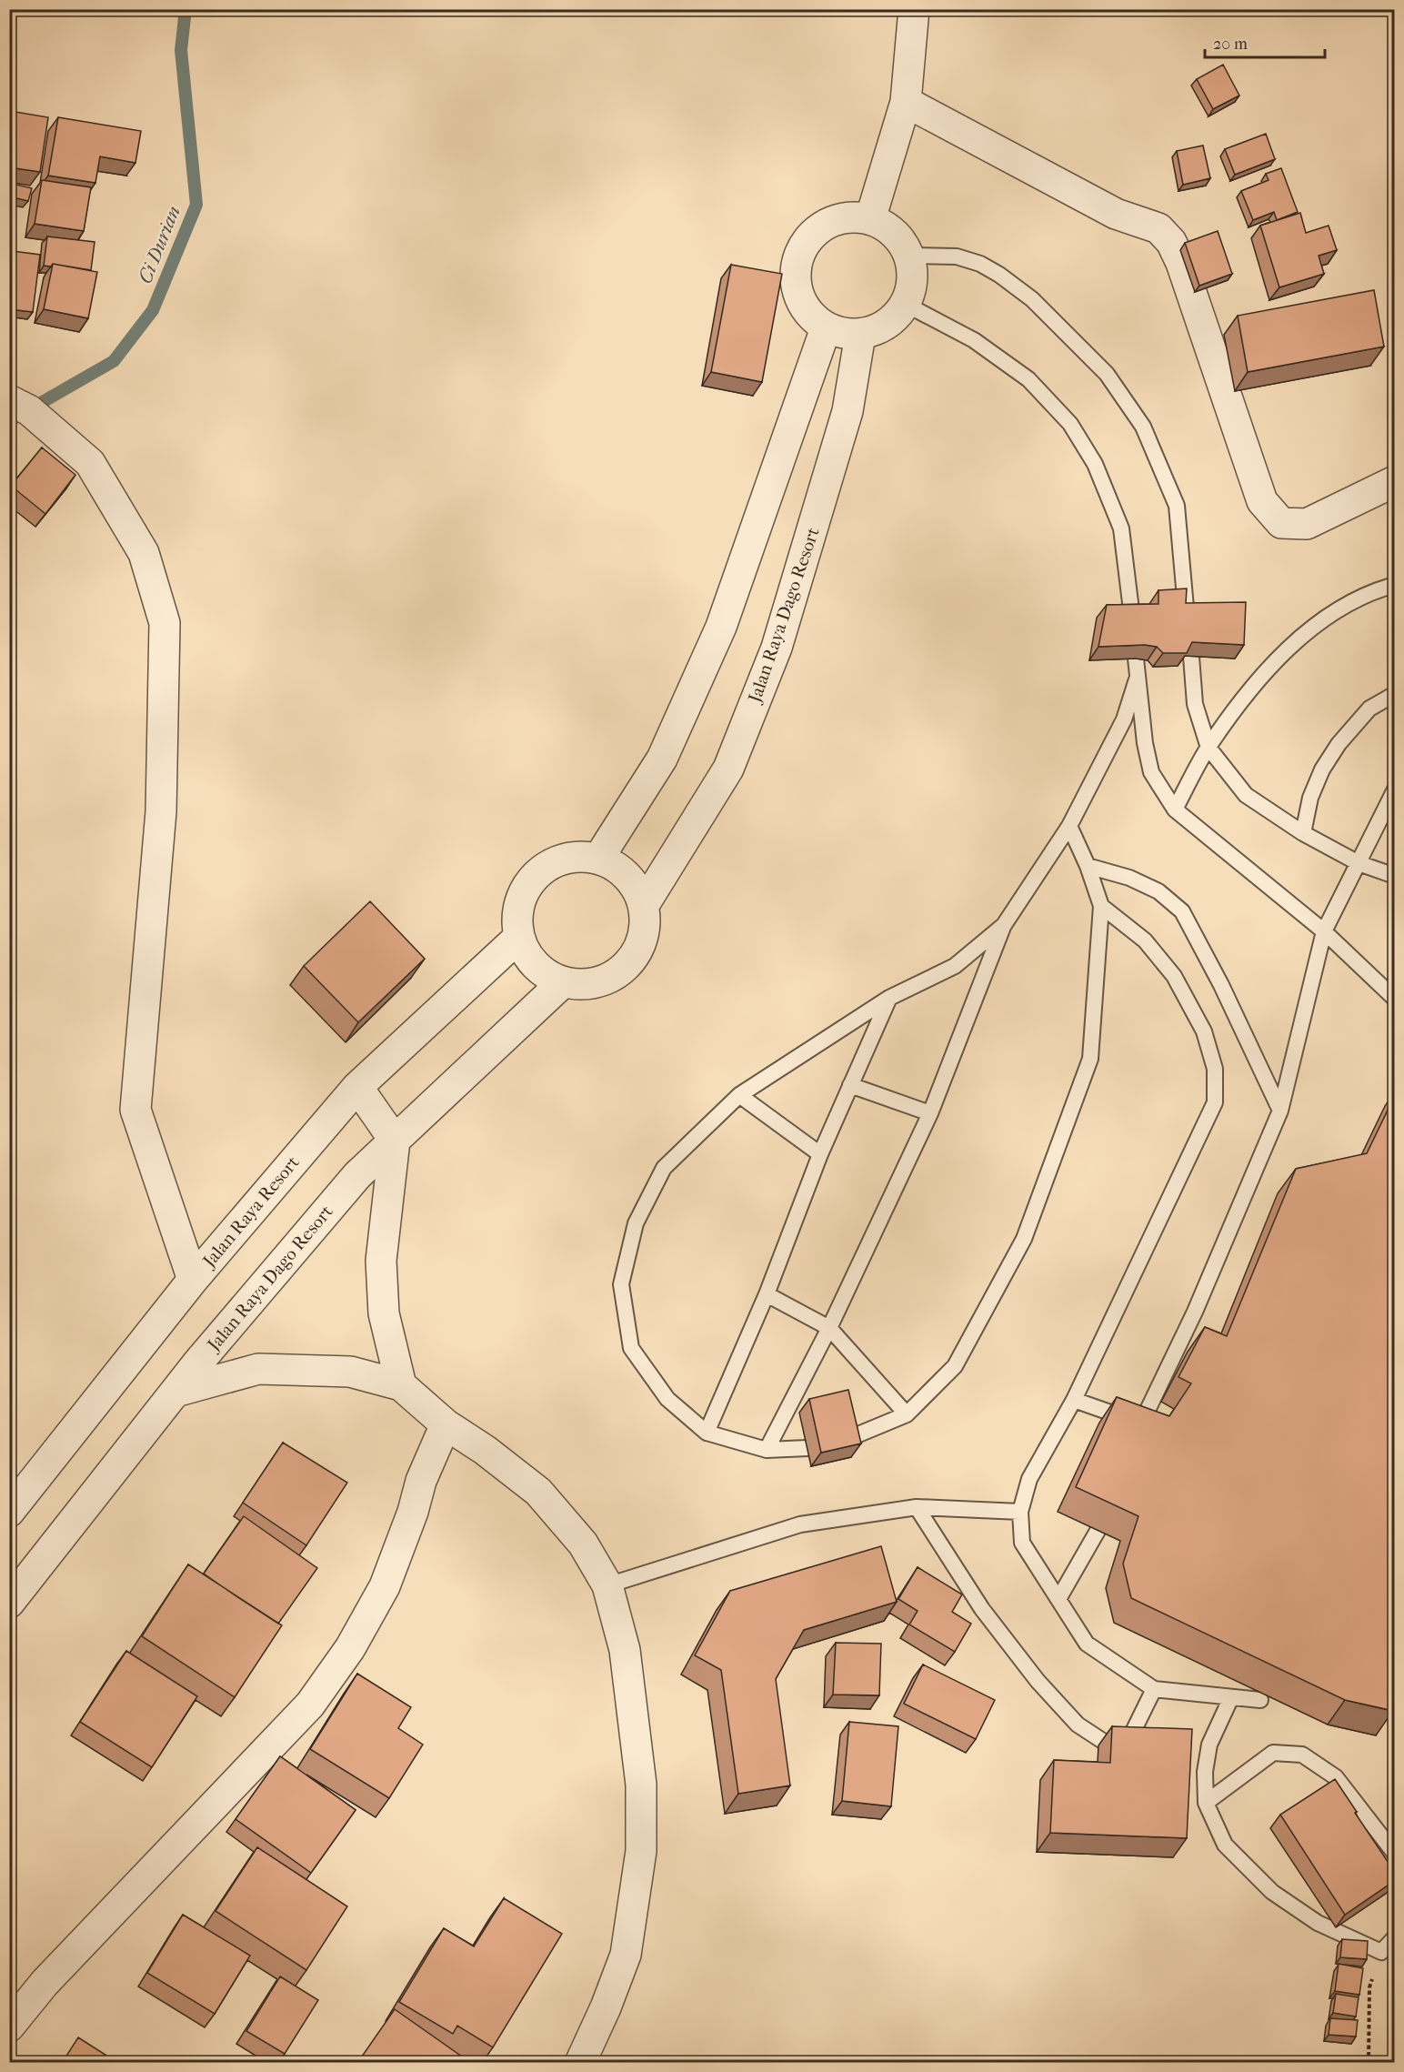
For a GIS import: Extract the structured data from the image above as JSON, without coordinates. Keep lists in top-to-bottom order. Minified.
{"streets":{"street":["Jalan Raya Dago Resort","Jalan Raya Resort"]},"crossings":[["Jalan Raya Dago Resort","Jalan Raya Resort"]],"water":["Ci Durian"],"scale_bar":"20 m"}
